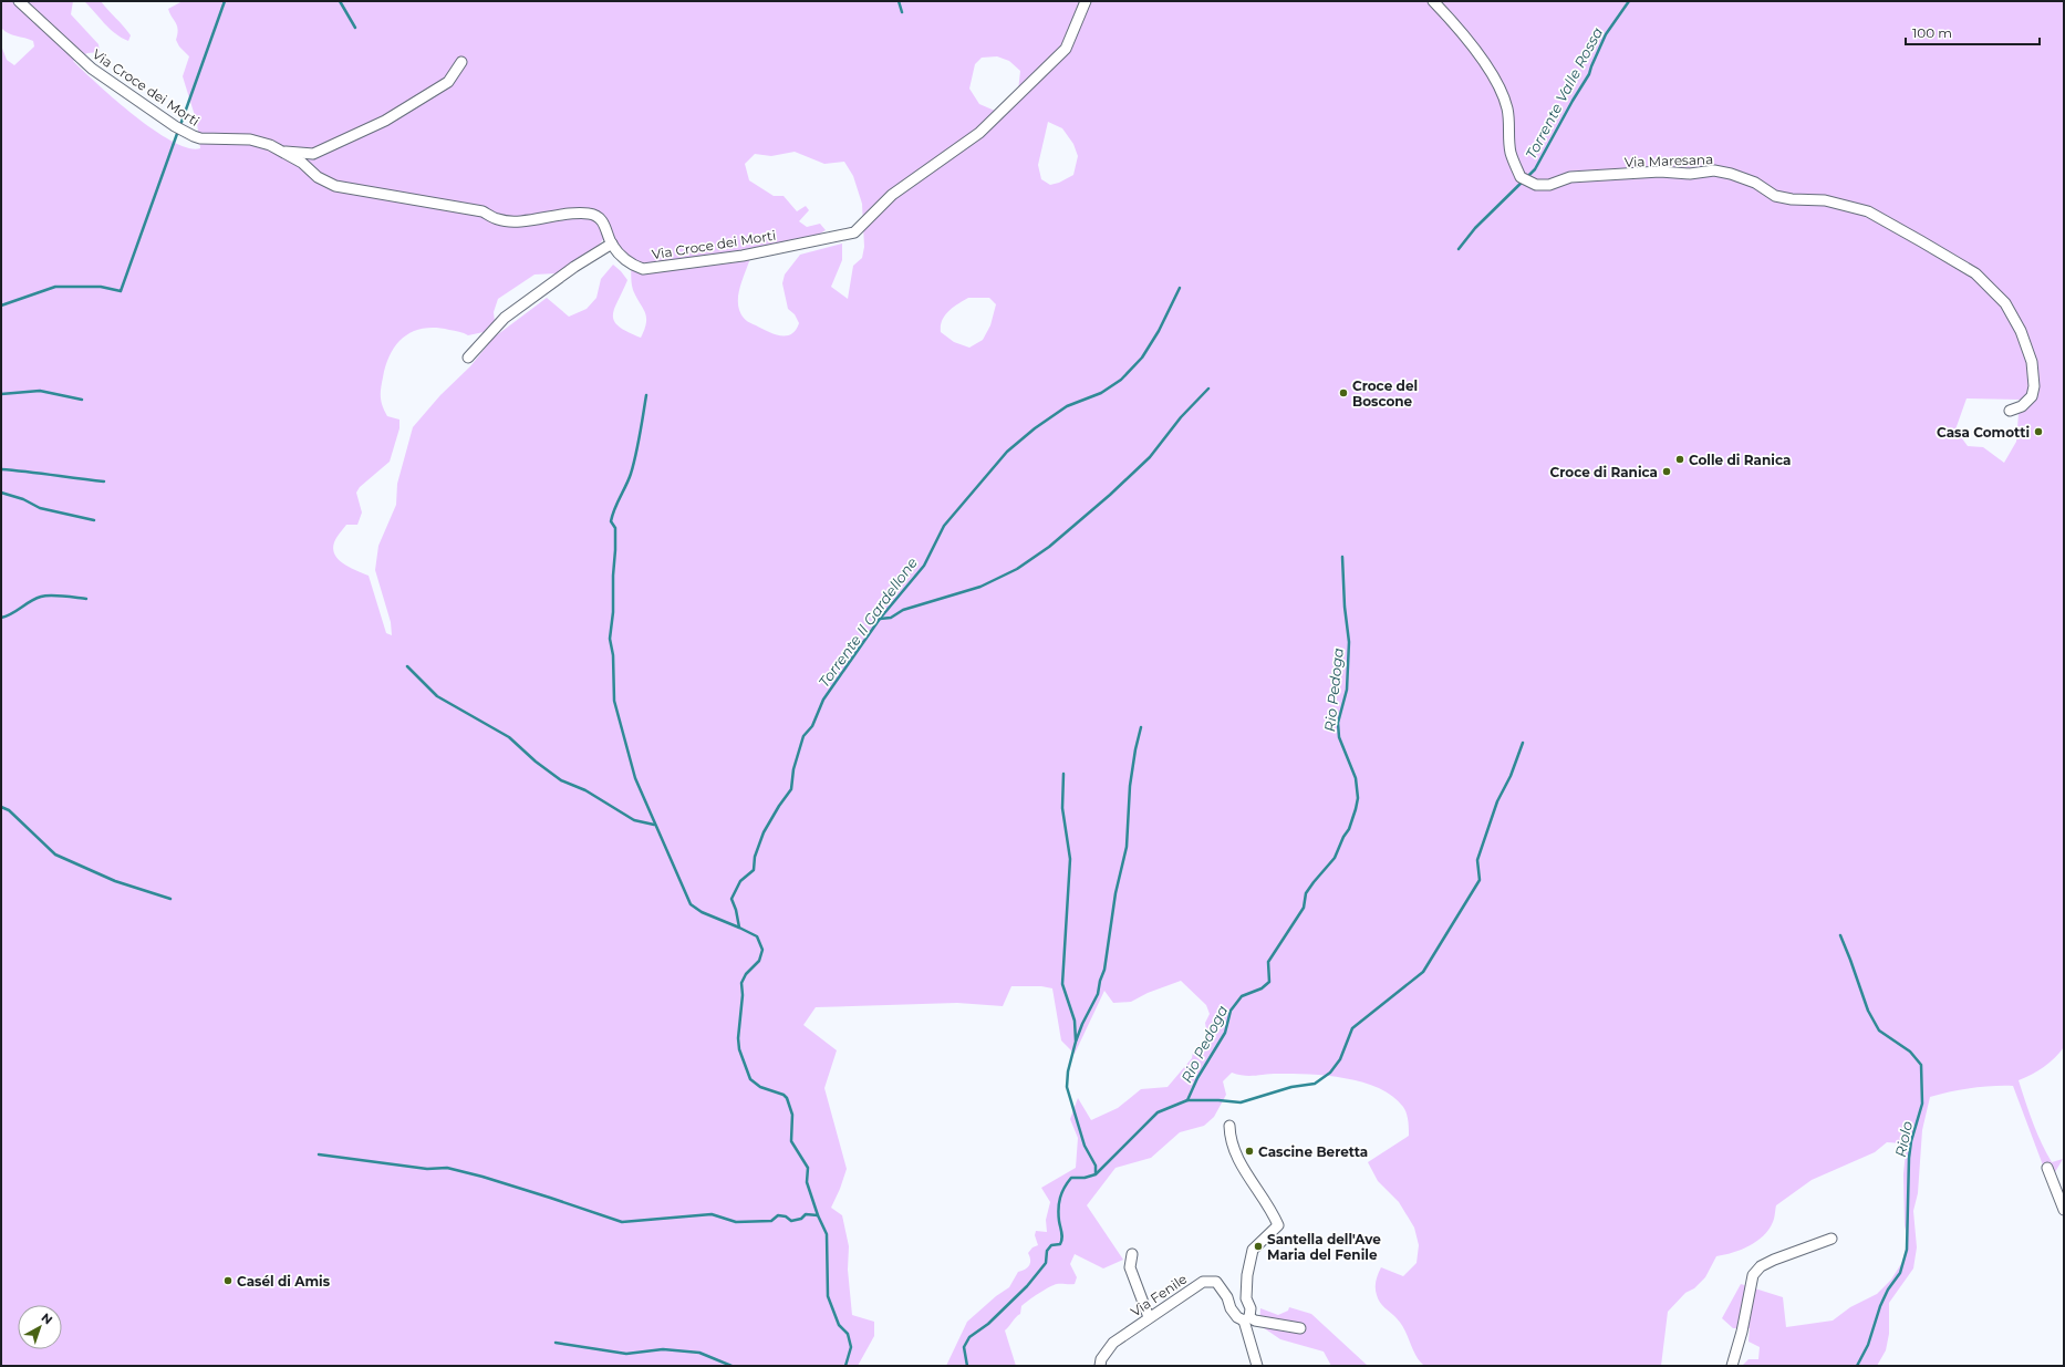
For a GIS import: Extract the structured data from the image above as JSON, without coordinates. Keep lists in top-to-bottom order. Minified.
{"streets":{"street":["Via Croce dei Morti","Via Maresana","Via Fenile"]},"water":["Torrente Valle Rossa","Torrente Il Gardellone","Rio Pedoga","Riolo"],"places":["Croce del Boscone","Casa Comotti","Colle di Ranica","Croce di Ranica","Cascine Beretta","Santella dell'Ave Maria del Fenile","Casél di Amis"],"scale_bar":"100 m","north":"top right"}
